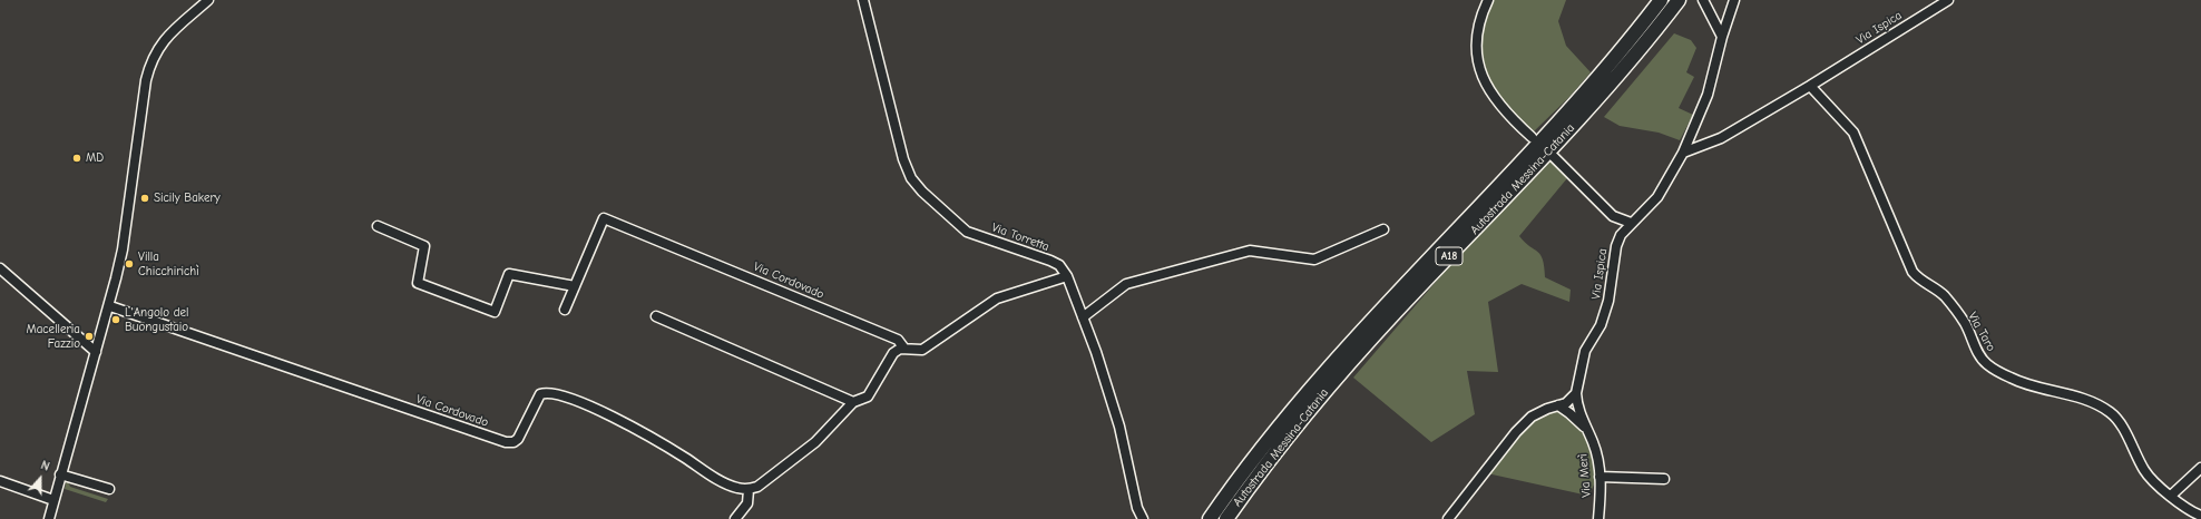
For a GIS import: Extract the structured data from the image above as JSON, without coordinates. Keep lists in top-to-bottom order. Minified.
{"streets":{"highway":["Autostrada Messina-Catania","A18"],"street":["Via Ispica","Via Torretta","Via Cordovado","Via Taro","Via Merì"]},"crossings":[["Via Ispica","Via Taro"]],"places":["MD","Sicily Bakery","Villa Chicchirichì","L'Angolo del Buongustaio","Macelleria Fazzio"],"north":"top"}
